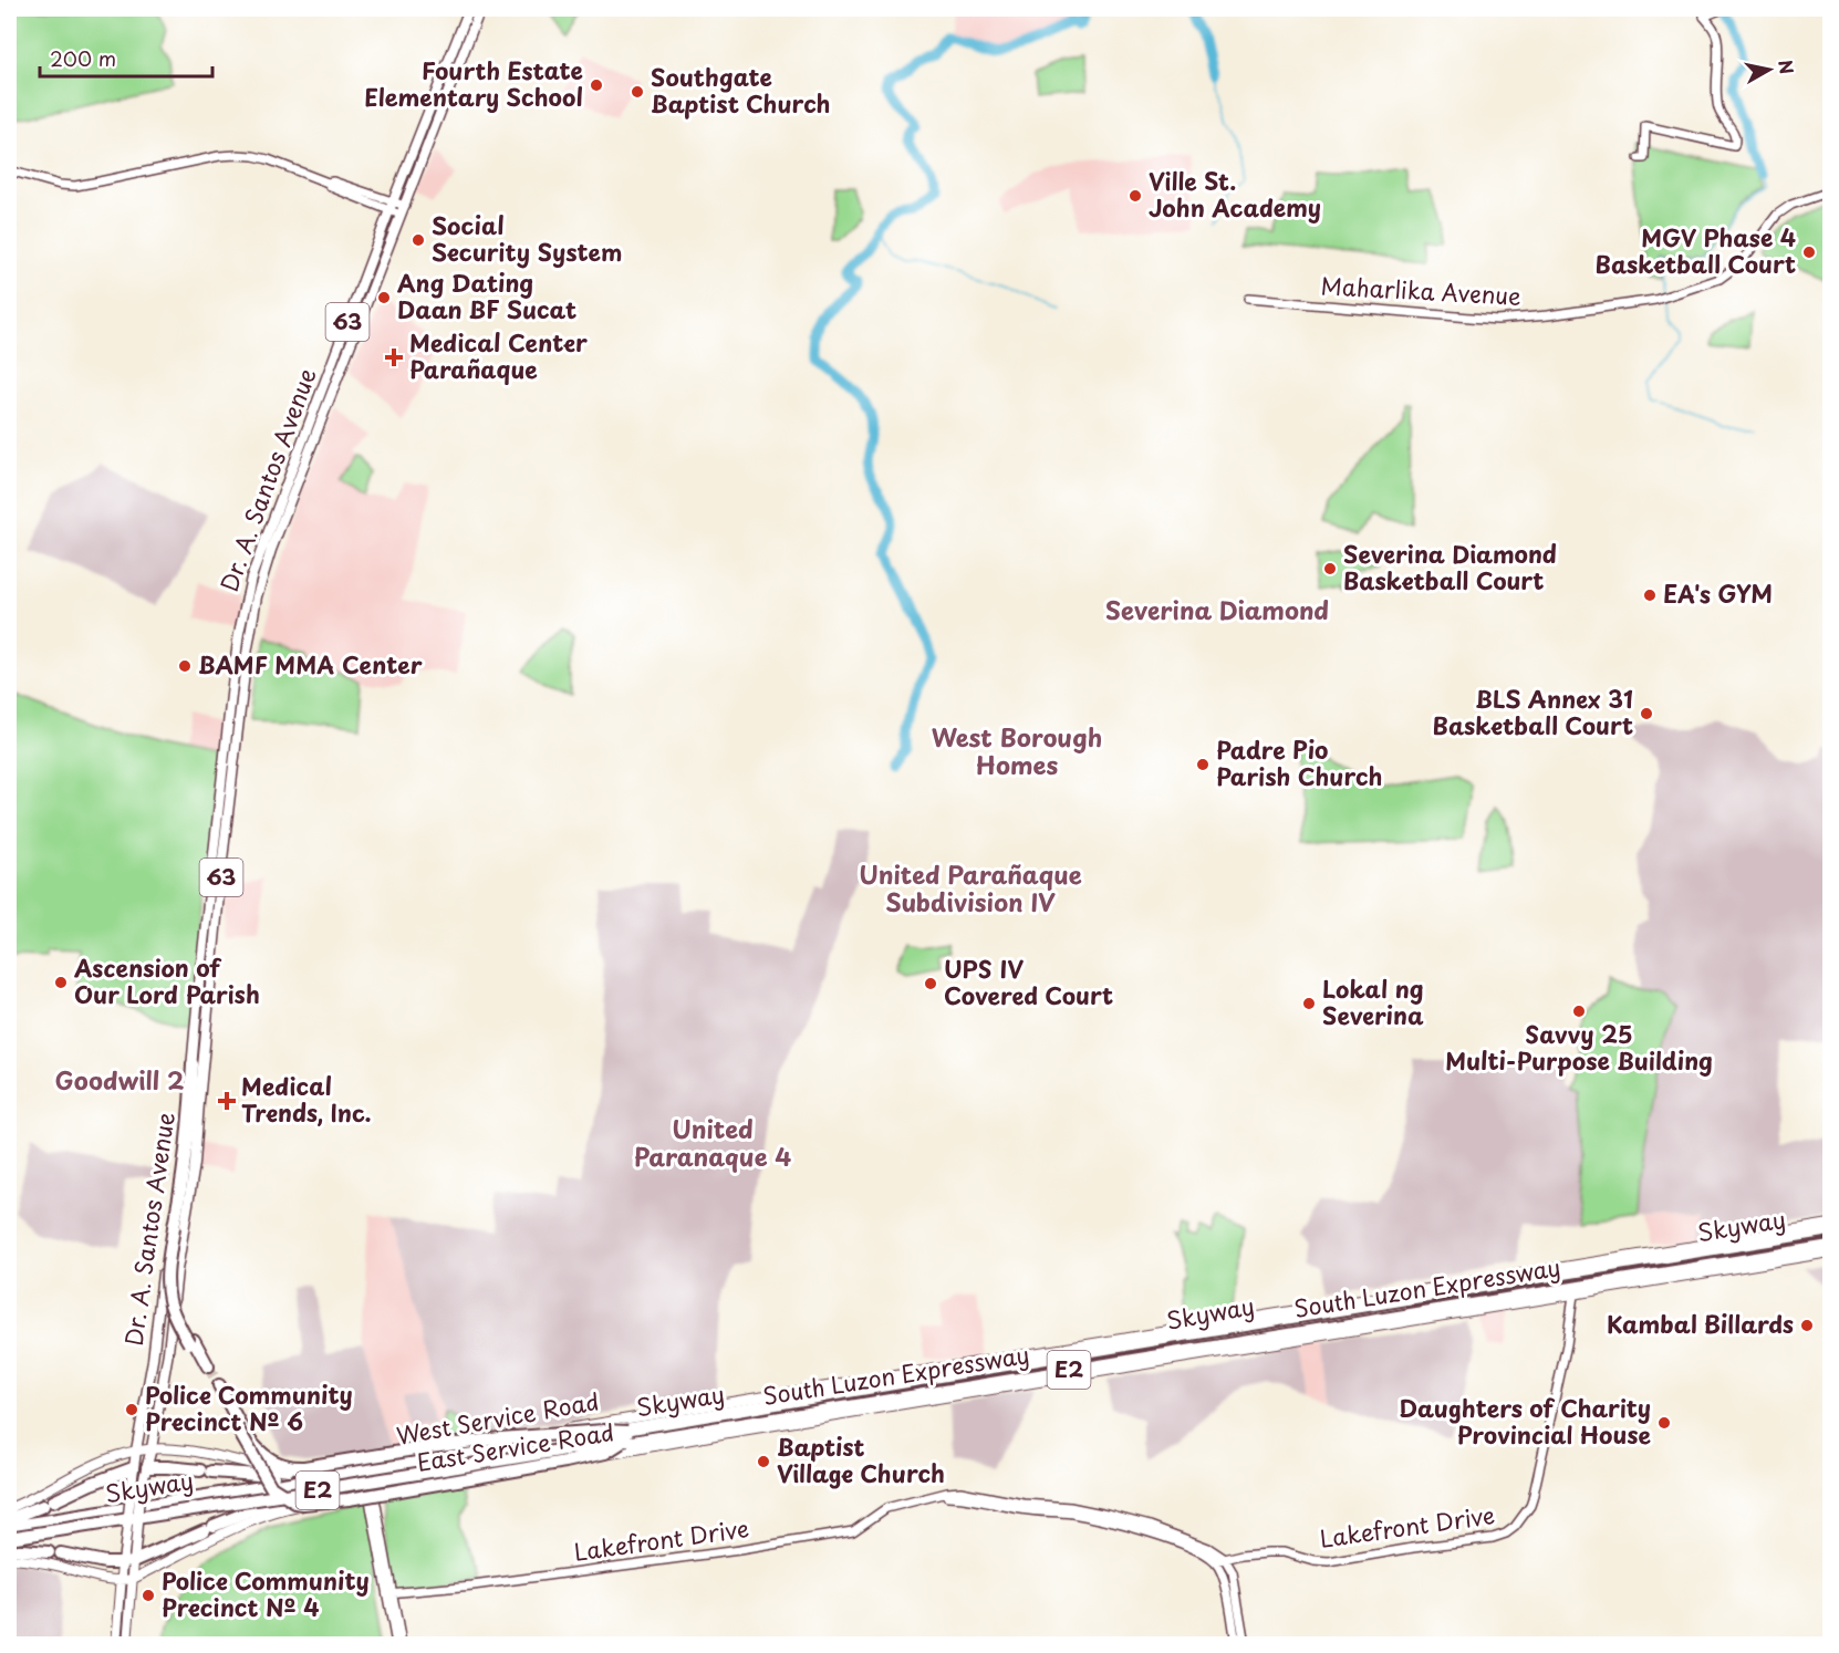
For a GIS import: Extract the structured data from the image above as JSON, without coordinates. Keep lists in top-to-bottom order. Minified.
{"streets":{"highway":["Skyway","South Luzon Expressway","E2"],"main road":["63","Dr. A. Santos Avenue","West Service Road","East Service Road"],"street":["Maharlika Avenue","Lakefront Drive"]},"crossings":[["Dr. A. Santos Avenue","West Service Road"],["Dr. A. Santos Avenue","East Service Road"],["Skyway","South Luzon Expressway"],["East Service Road","Lakefront Drive"]],"districts":["Severina Diamond","West Borough Homes","United Parañaque Subdivision IV","Goodwill 2","United Paranaque 4"],"places":{"other":["Fourth Estate Elementary School","Southgate Baptist Church","Ville St. John Academy","Social Security System","MGV Phase 4 Basketball Court","Ang Dating Daan BF Sucat","Severina Diamond Basketball Court","EA's GYM","BAMF MMA Center","BLS Annex 31 Basketball Court","Padre Pio Parish Church","Ascension of Our Lord Parish","UPS IV Covered Court","Lokal ng Severina","Savvy 25 Multi-Purpose Building","Kambal Billards","Police Community Precinct № 6","Daughters of Charity Provincial House","Baptist Village Church","Police Community Precinct № 4"],"health":["Medical Center Parañaque","Medical Trends, Inc."]},"scale_bar":"200 m","north":"right"}
